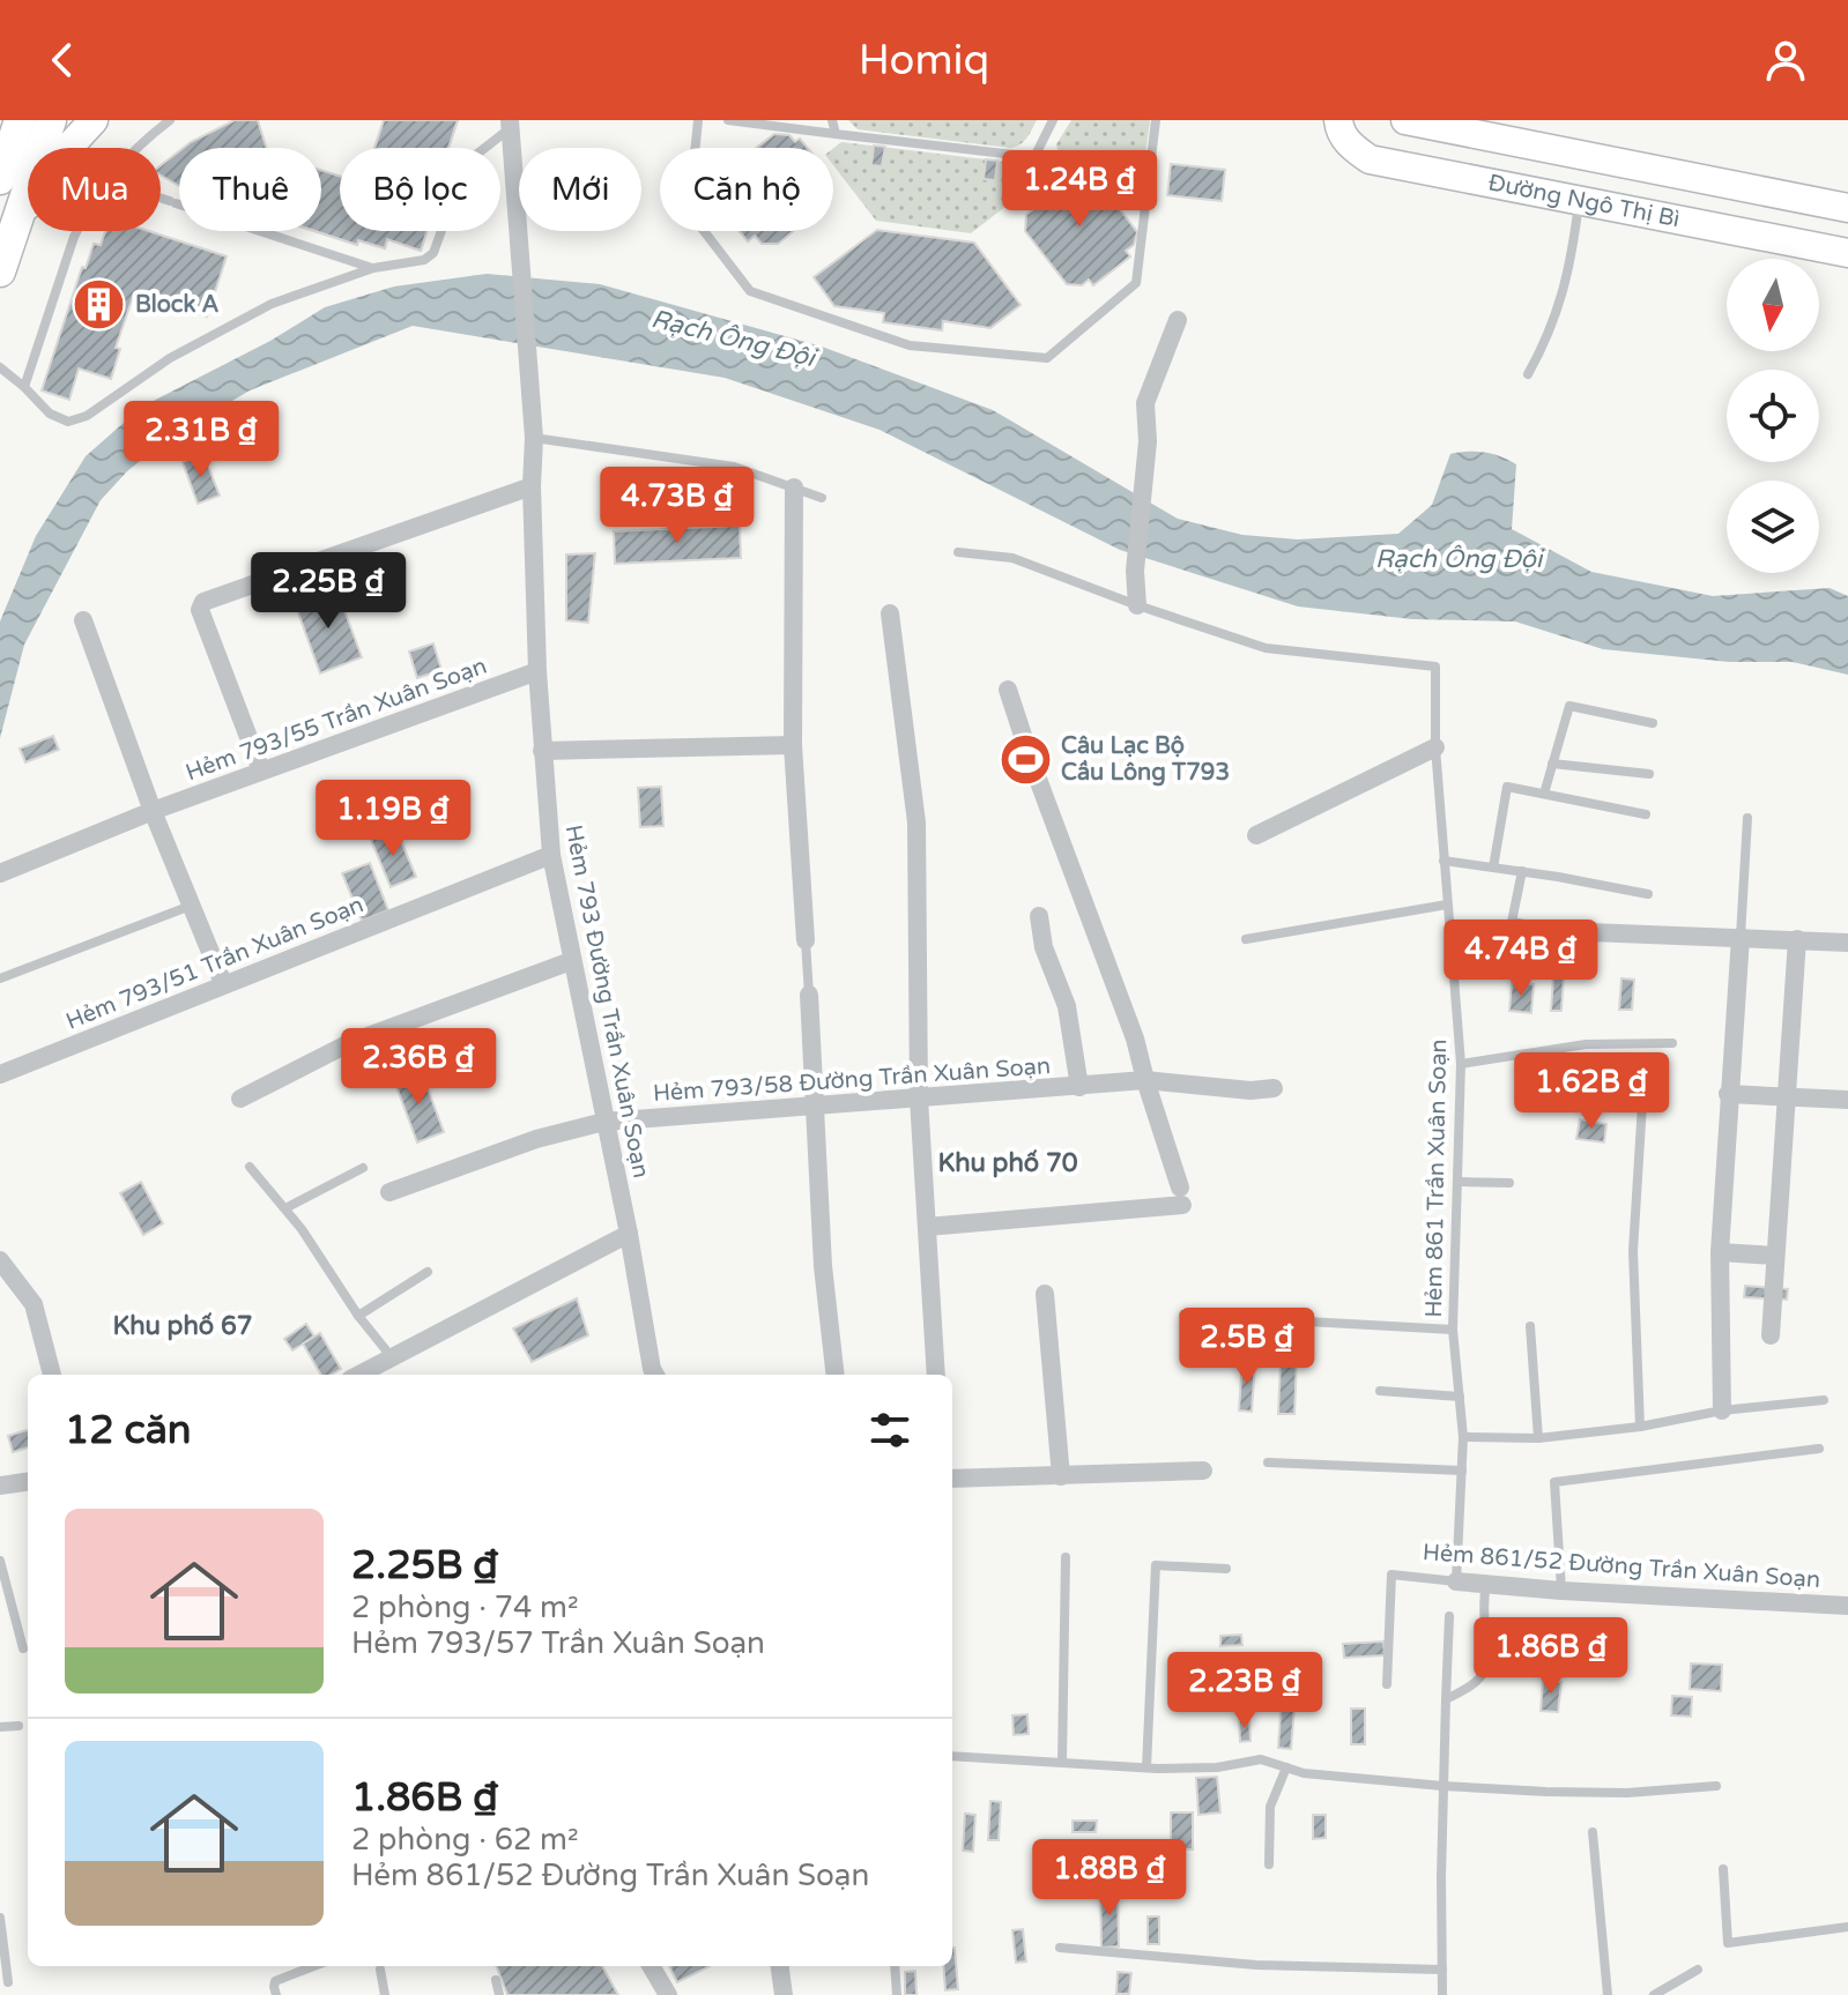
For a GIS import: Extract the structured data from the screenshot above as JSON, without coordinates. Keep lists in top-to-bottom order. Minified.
{"streets":{"street":["Đường Ngô Thị Bì","Hẻm 793/55 Trần Xuân Soạn","Hẻm 793/51 Trần Xuân Soạn","Hẻm 793 Đường Trần Xuân Soạn","Hẻm 793/58 Đường Trần Xuân Soạn","Hẻm 861/52 Đường Trần Xuân Soạn"],"lane":["Hẻm 861 Trần Xuân Soạn"]},"crossings":[["Hẻm 793/55 Trần Xuân Soạn","Hẻm 793 Đường Trần Xuân Soạn"],["Hẻm 793/51 Trần Xuân Soạn","Hẻm 793 Đường Trần Xuân Soạn"],["Hẻm 793 Đường Trần Xuân Soạn","Hẻm 793/58 Đường Trần Xuân Soạn"],["Hẻm 861 Trần Xuân Soạn","Hẻm 861/52 Đường Trần Xuân Soạn"]],"districts":["Khu phố 70","Khu phố 67"],"water":["Rạch Ông Đội"],"places":{"building":["Block A"],"sports":["Câu Lạc Bộ Cầu Lông T793"]},"north":"bottom","page":{"header":"Homiq","chip":["Mua","Thuê","Bộ lọc","Mới","Căn hộ"],"price":["1.24B ₫","2.31B ₫","4.73B ₫","2.25B ₫","1.19B ₫","4.74B ₫","2.36B ₫","1.62B ₫","2.5B ₫","1.86B ₫","2.23B ₫","1.88B ₫"],"heading":"12 căn","list":[{"name":"2.25B ₫","note":"2 phòng · 74 m² · Hẻm 793/57 Trần Xuân Soạn"},{"name":"1.86B ₫","note":"2 phòng · 62 m² · Hẻm 861/52 Đường Trần Xuân Soạn"}]}}
